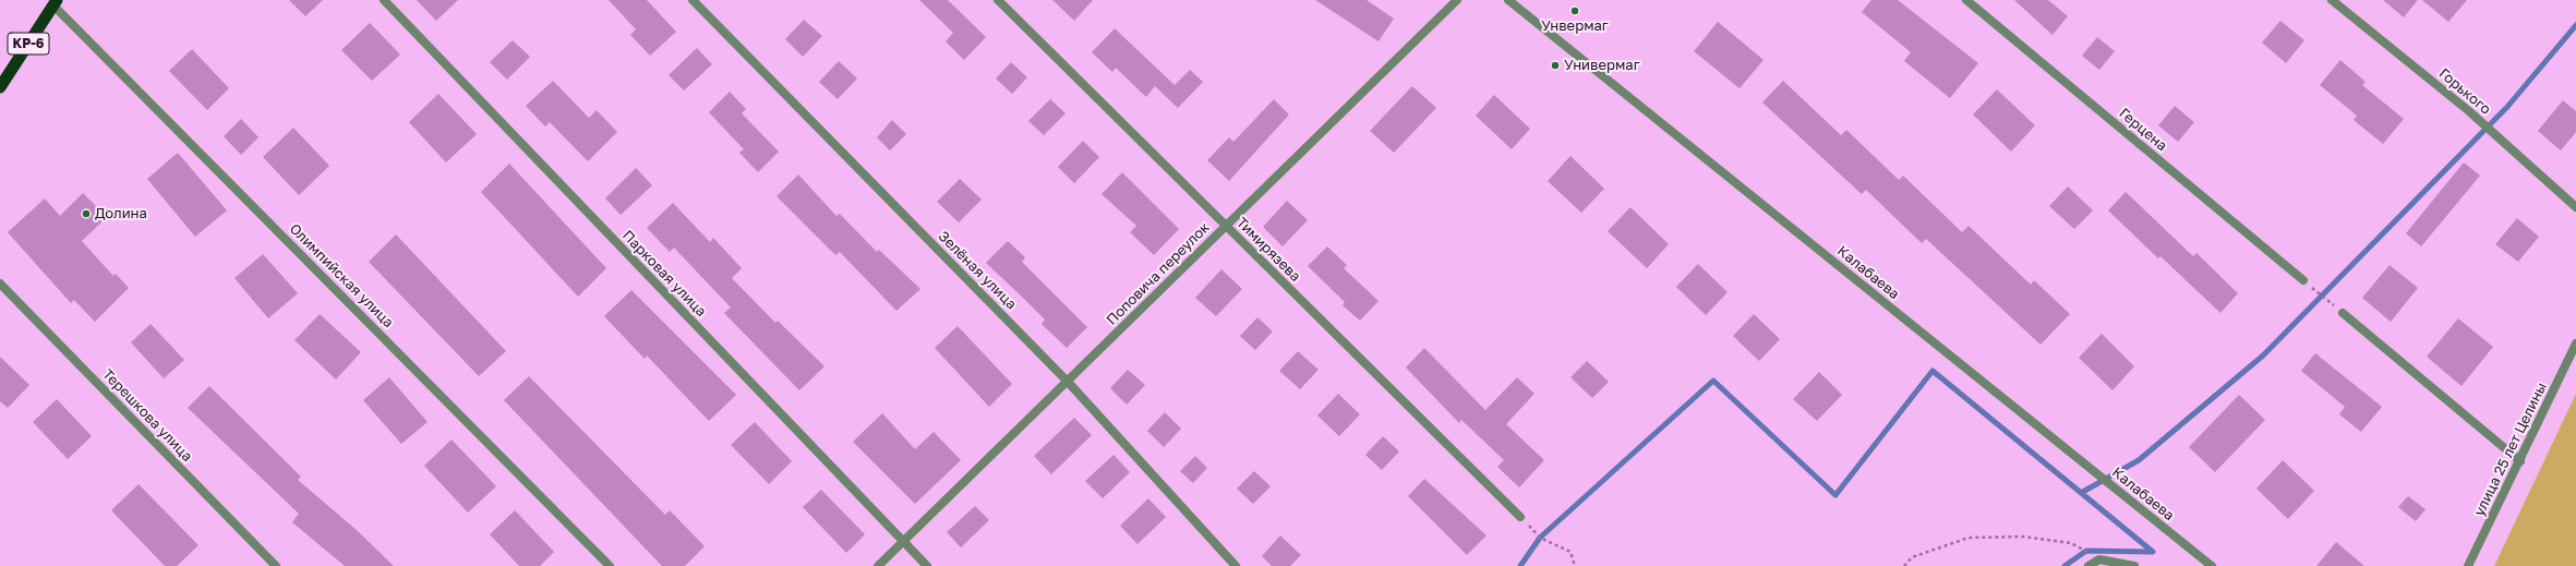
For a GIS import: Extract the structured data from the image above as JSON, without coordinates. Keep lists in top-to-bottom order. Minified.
{"streets":{"highway":["KP-6"],"street":["Горького","Герцена","Тимирязева","Зелёная улица","Калабаева","Парковая улица","Поповича переулок","Олимпийская улица","Терешкова улица","улица 25 лет Целины"]},"crossings":[["KP-6","Олимпийская улица"],["Тимирязева","Поповича переулок"],["Зелёная улица","Поповича переулок"],["Парковая улица","Поповича переулок"]],"places":["Унвермаг","Универмаг","Долина"]}
